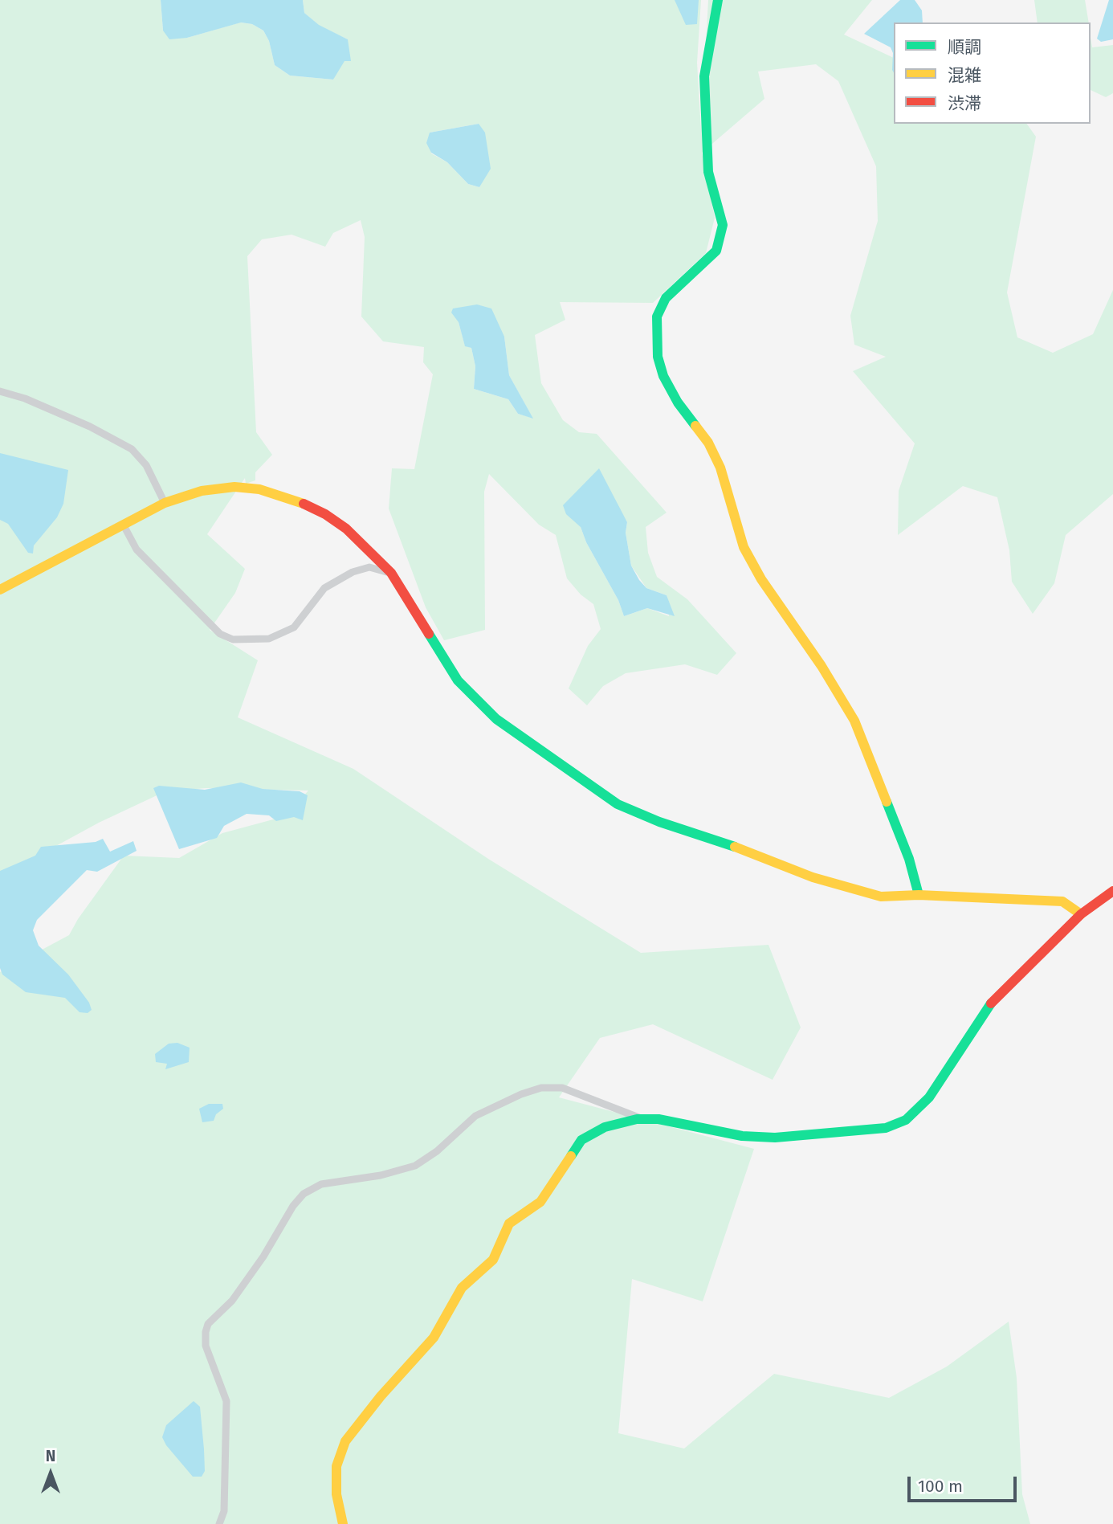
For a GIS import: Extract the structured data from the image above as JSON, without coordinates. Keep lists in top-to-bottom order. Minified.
{"legend":["順調","混雑","渋滞"],"scale_bar":"100 m","north":"top"}
